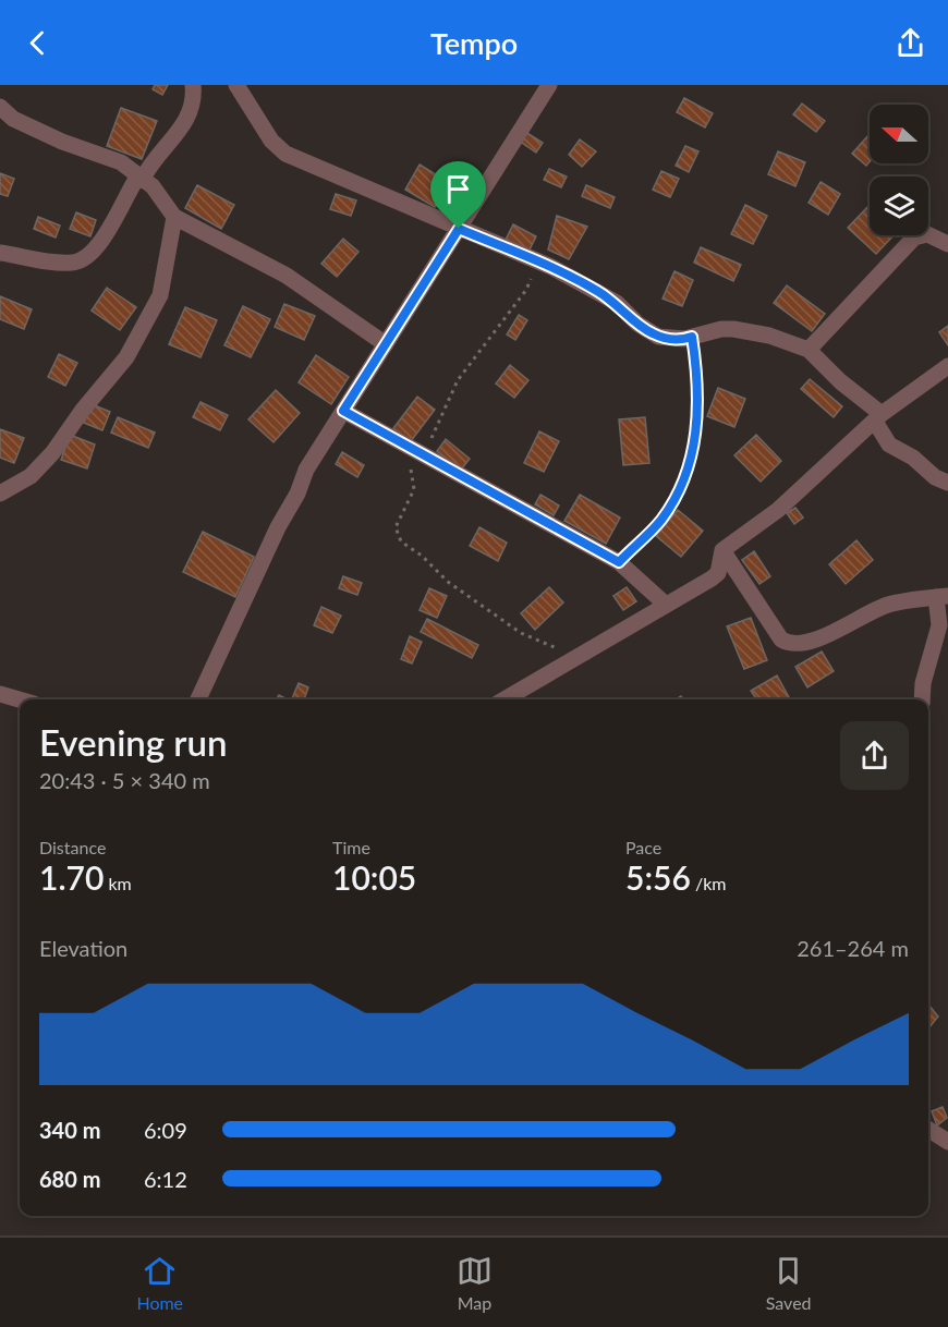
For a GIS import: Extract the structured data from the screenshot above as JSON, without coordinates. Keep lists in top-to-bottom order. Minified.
{"north":"left","page":{"header":"Tempo","heading":["Evening run","20:43 · 5 × 340 m"],"stats":[["Distance","1.70 km"],["Time","10:05"],["Pace","5:56 /km"]],"chart":["Elevation","261–264 m"],"list":[{"name":"340 m","note":"6:09"},{"name":"680 m","note":"6:12"}],"tabs":["Home","Map","Saved"]}}
